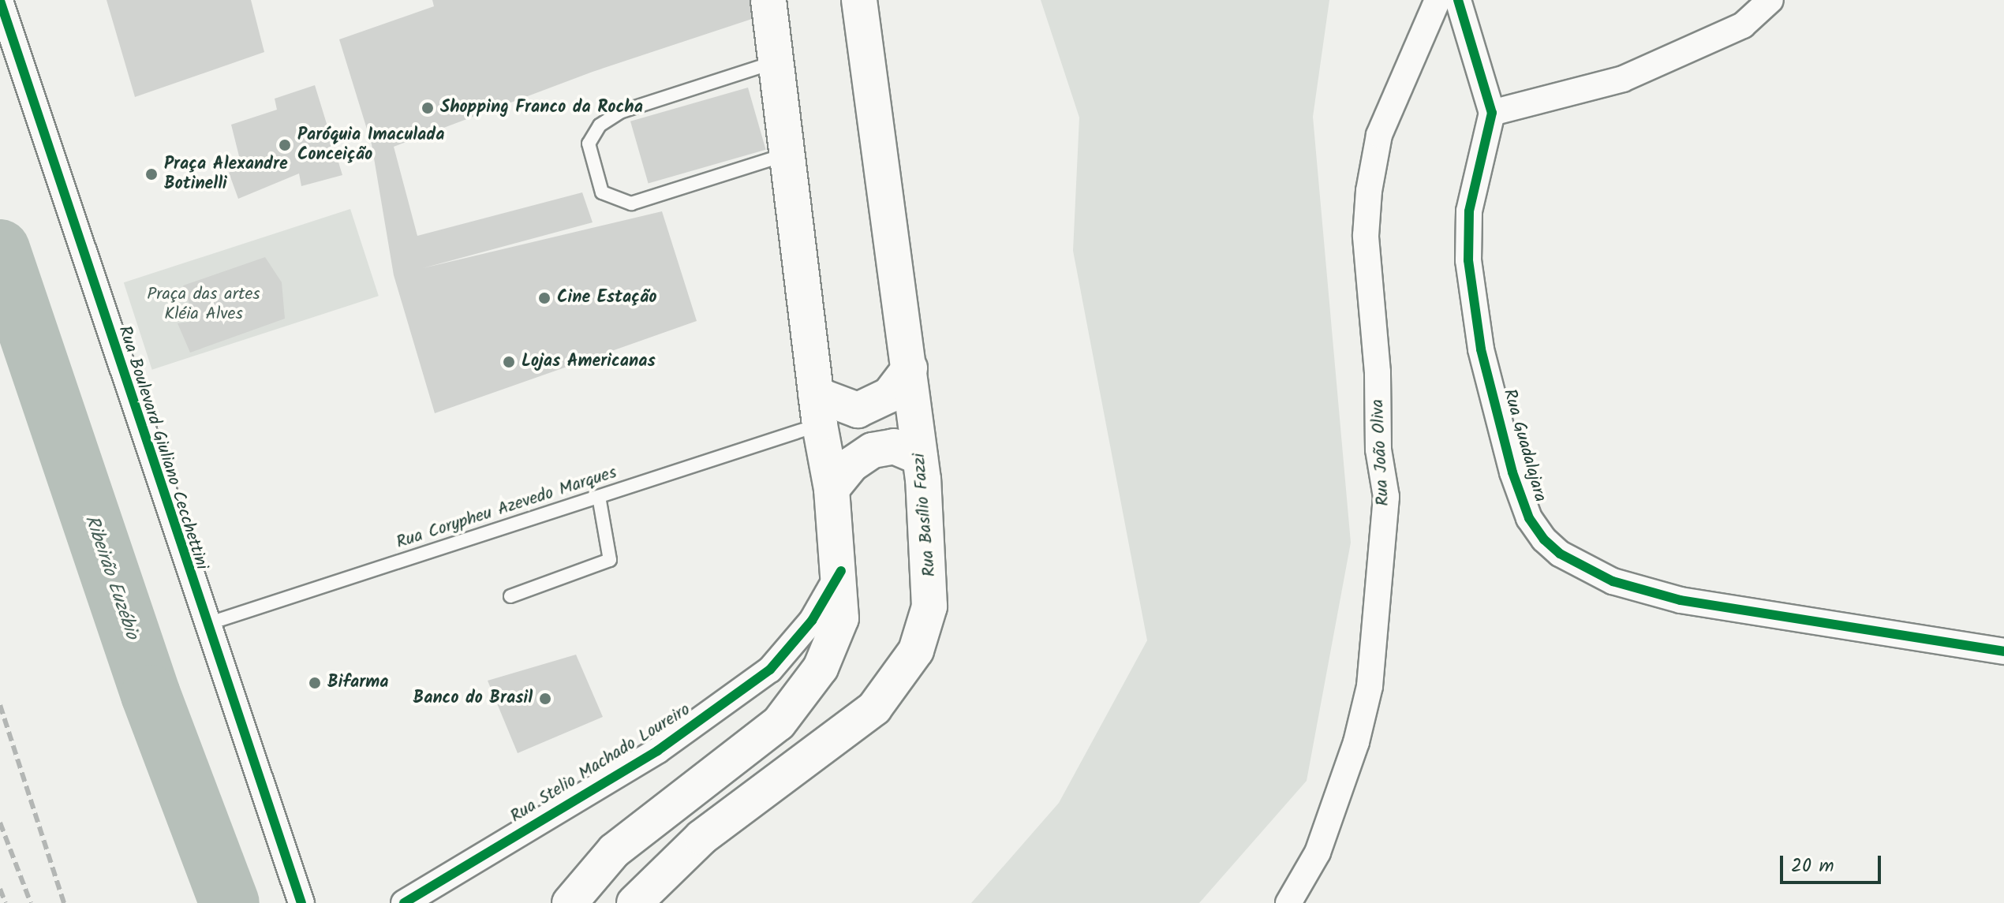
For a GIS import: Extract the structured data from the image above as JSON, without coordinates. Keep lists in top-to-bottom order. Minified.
{"streets":{"main road":["Rua Basílio Fazzi"],"street":["Rua Guadalajara","Rua Boulevard Giuliano Cecchettini","Rua João Oliva","Rua Stelio Machado Loureiro"],"lane":["Rua Corypheu Azevedo Marques"]},"crossings":[["Rua Boulevard Giuliano Cecchettini","Rua Corypheu Azevedo Marques"]],"water":["Ribeirão Euzébio"],"parks":["Praça das artes Kléia Alves"],"places":["Shopping Franco da Rocha","Paróquia Imaculada Conceição","Praça Alexandre Botinelli","Cine Estação","Lojas Americanas","Bifarma","Banco do Brasil"],"scale_bar":"20 m"}
